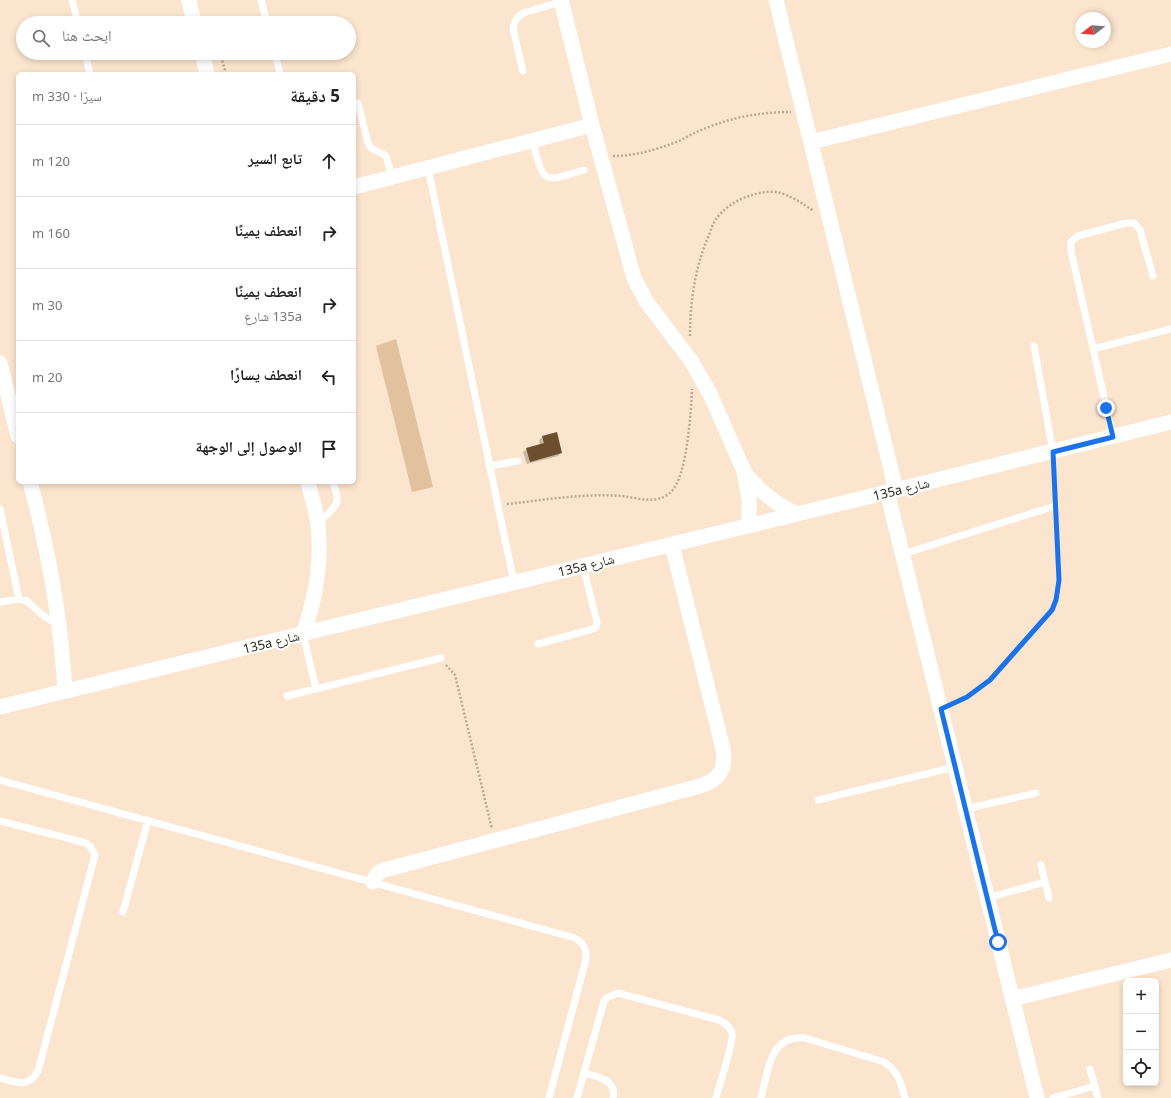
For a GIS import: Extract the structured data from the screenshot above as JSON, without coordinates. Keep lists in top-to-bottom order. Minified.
{"streets":{"street":["135a شارع"]},"north":"left","page":{"search":"ابحث هنا","heading":["5 دقيقة","سيرًا · 330 m"],"list":[["تابع السير","120 m"],["انعطف يمينًا","160 m"],["انعطف يمينًا","135a شارع","30 m"],["انعطف يسارًا","20 m"],"الوصول إلى الوجهة"],"map_buttons":["+","−"]}}
